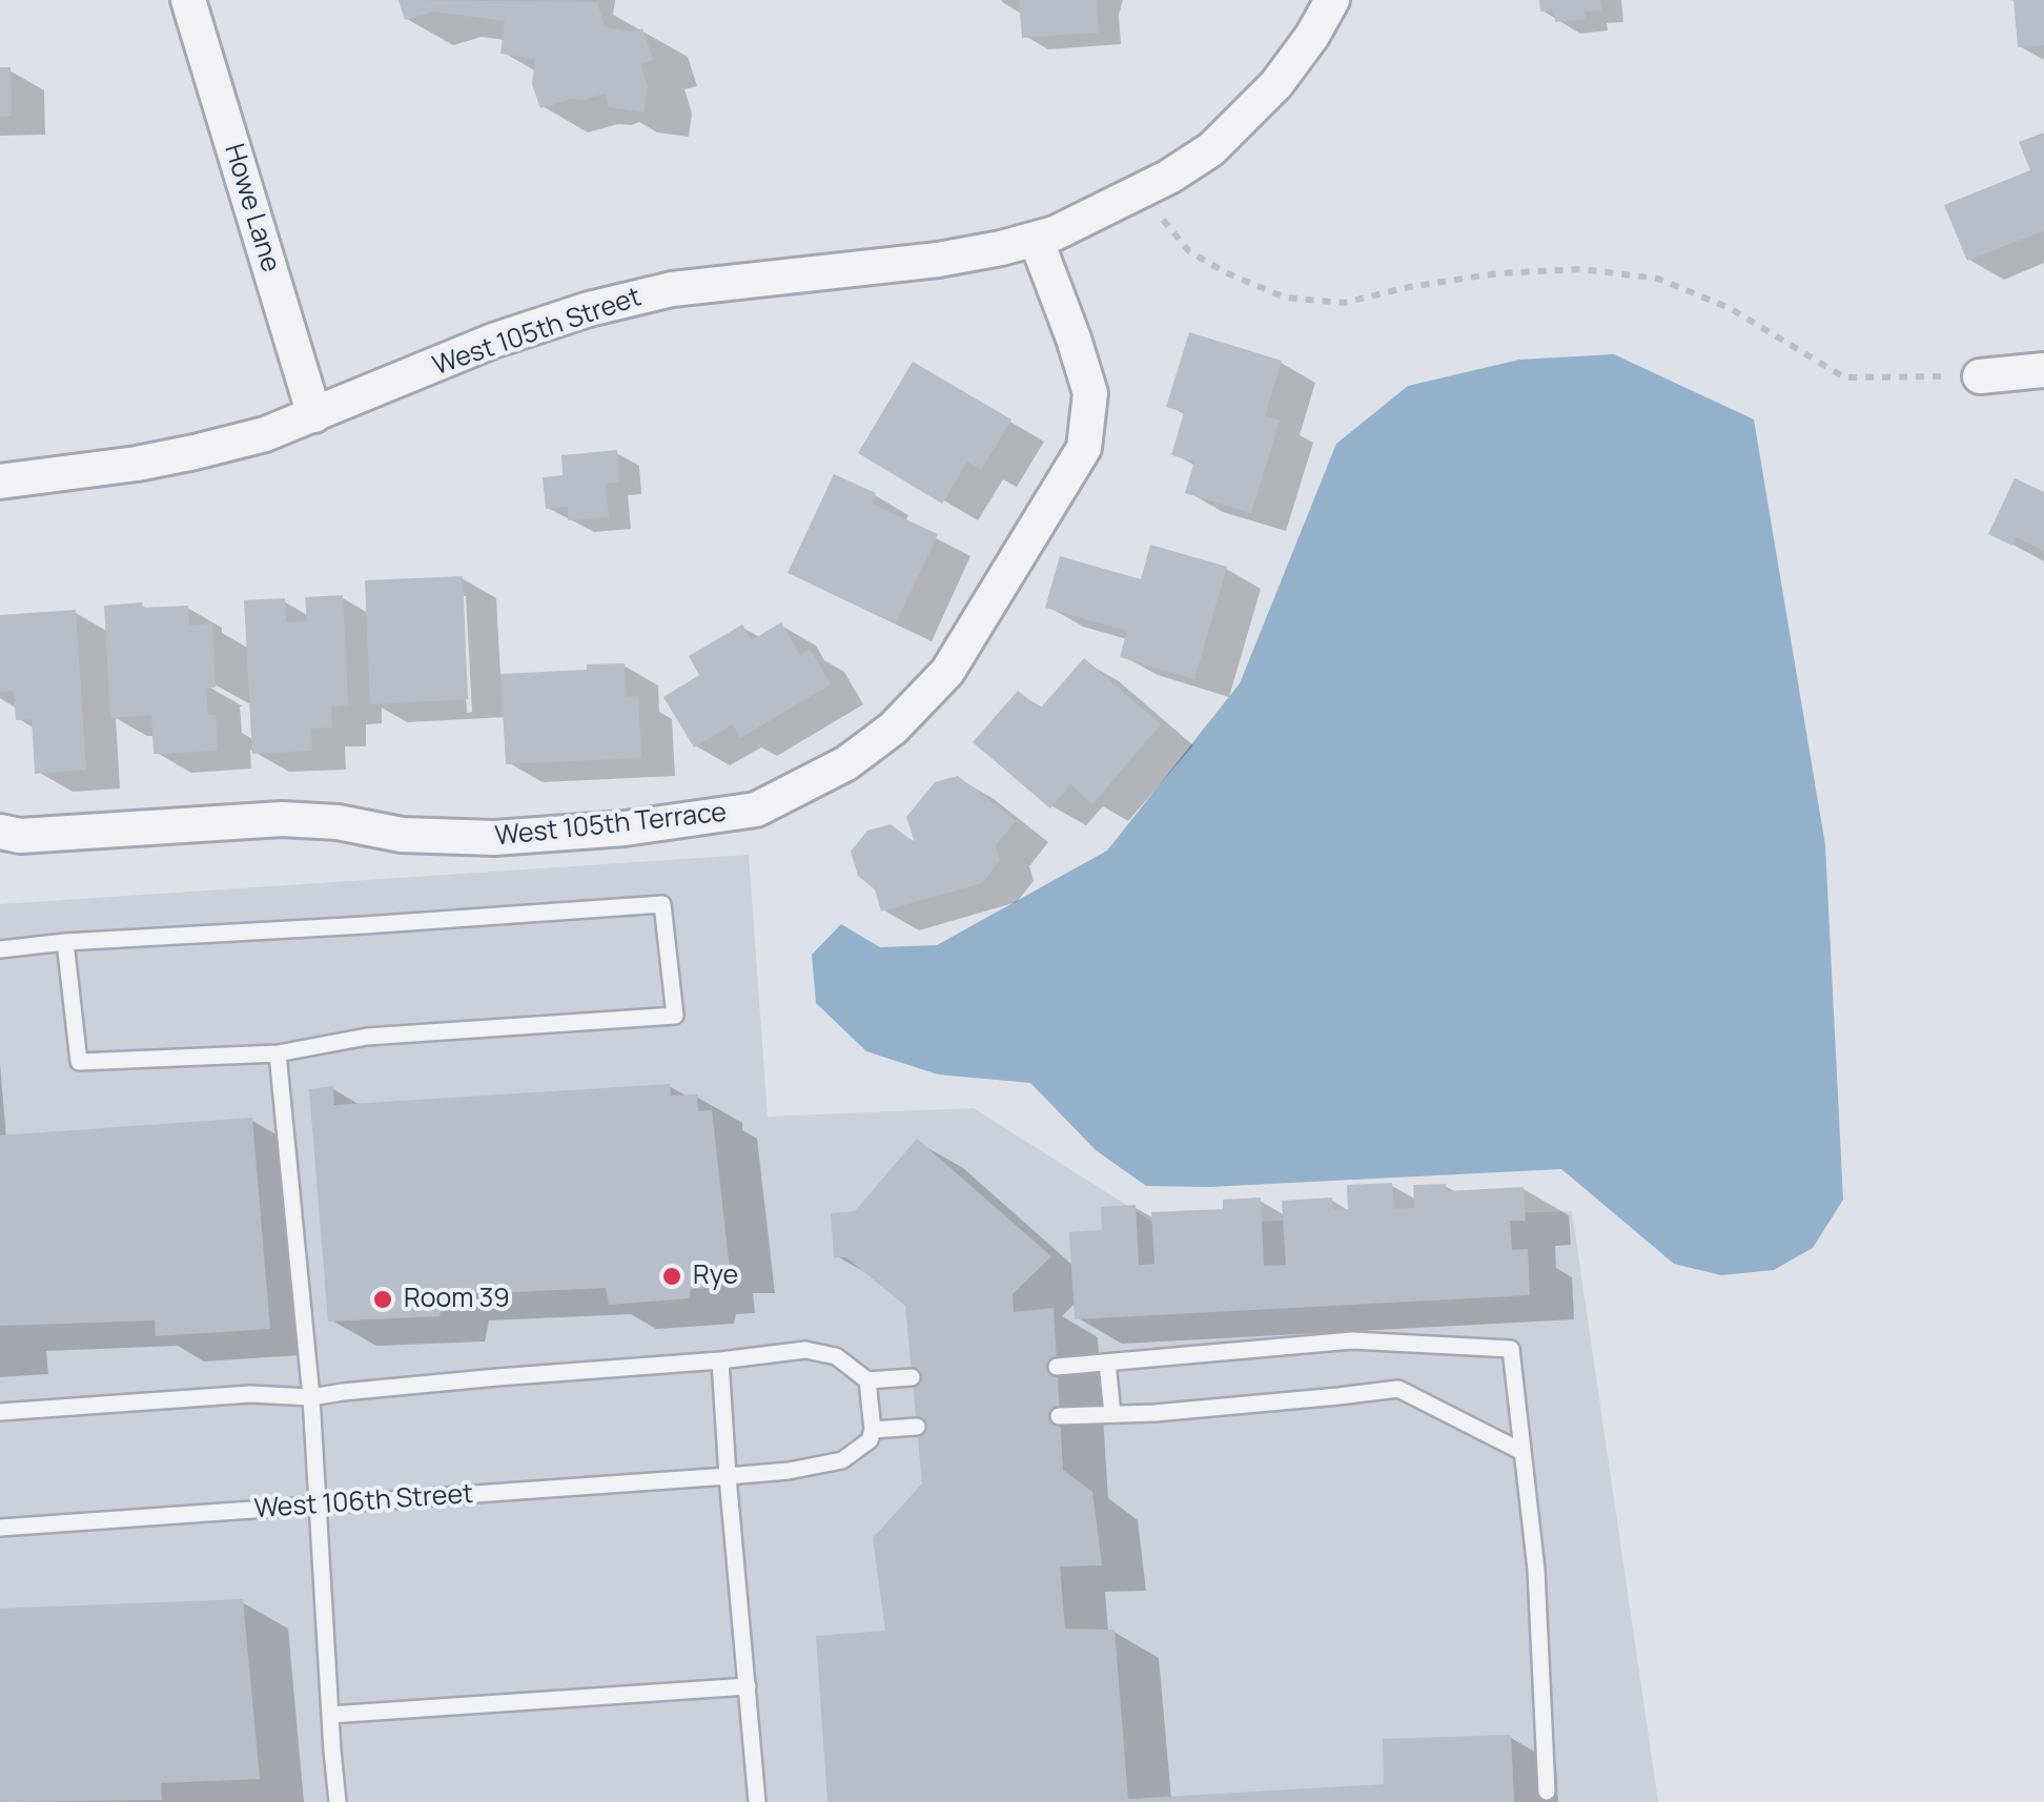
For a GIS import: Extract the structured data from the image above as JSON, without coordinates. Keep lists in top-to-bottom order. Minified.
{"streets":{"street":["Howe Lane","West 105th Street","West 105th Terrace"],"lane":["West 106th Street"]},"crossings":[["Howe Lane","West 105th Street"],["West 105th Street","West 105th Terrace"]],"places":["Rye","Room 39"]}
